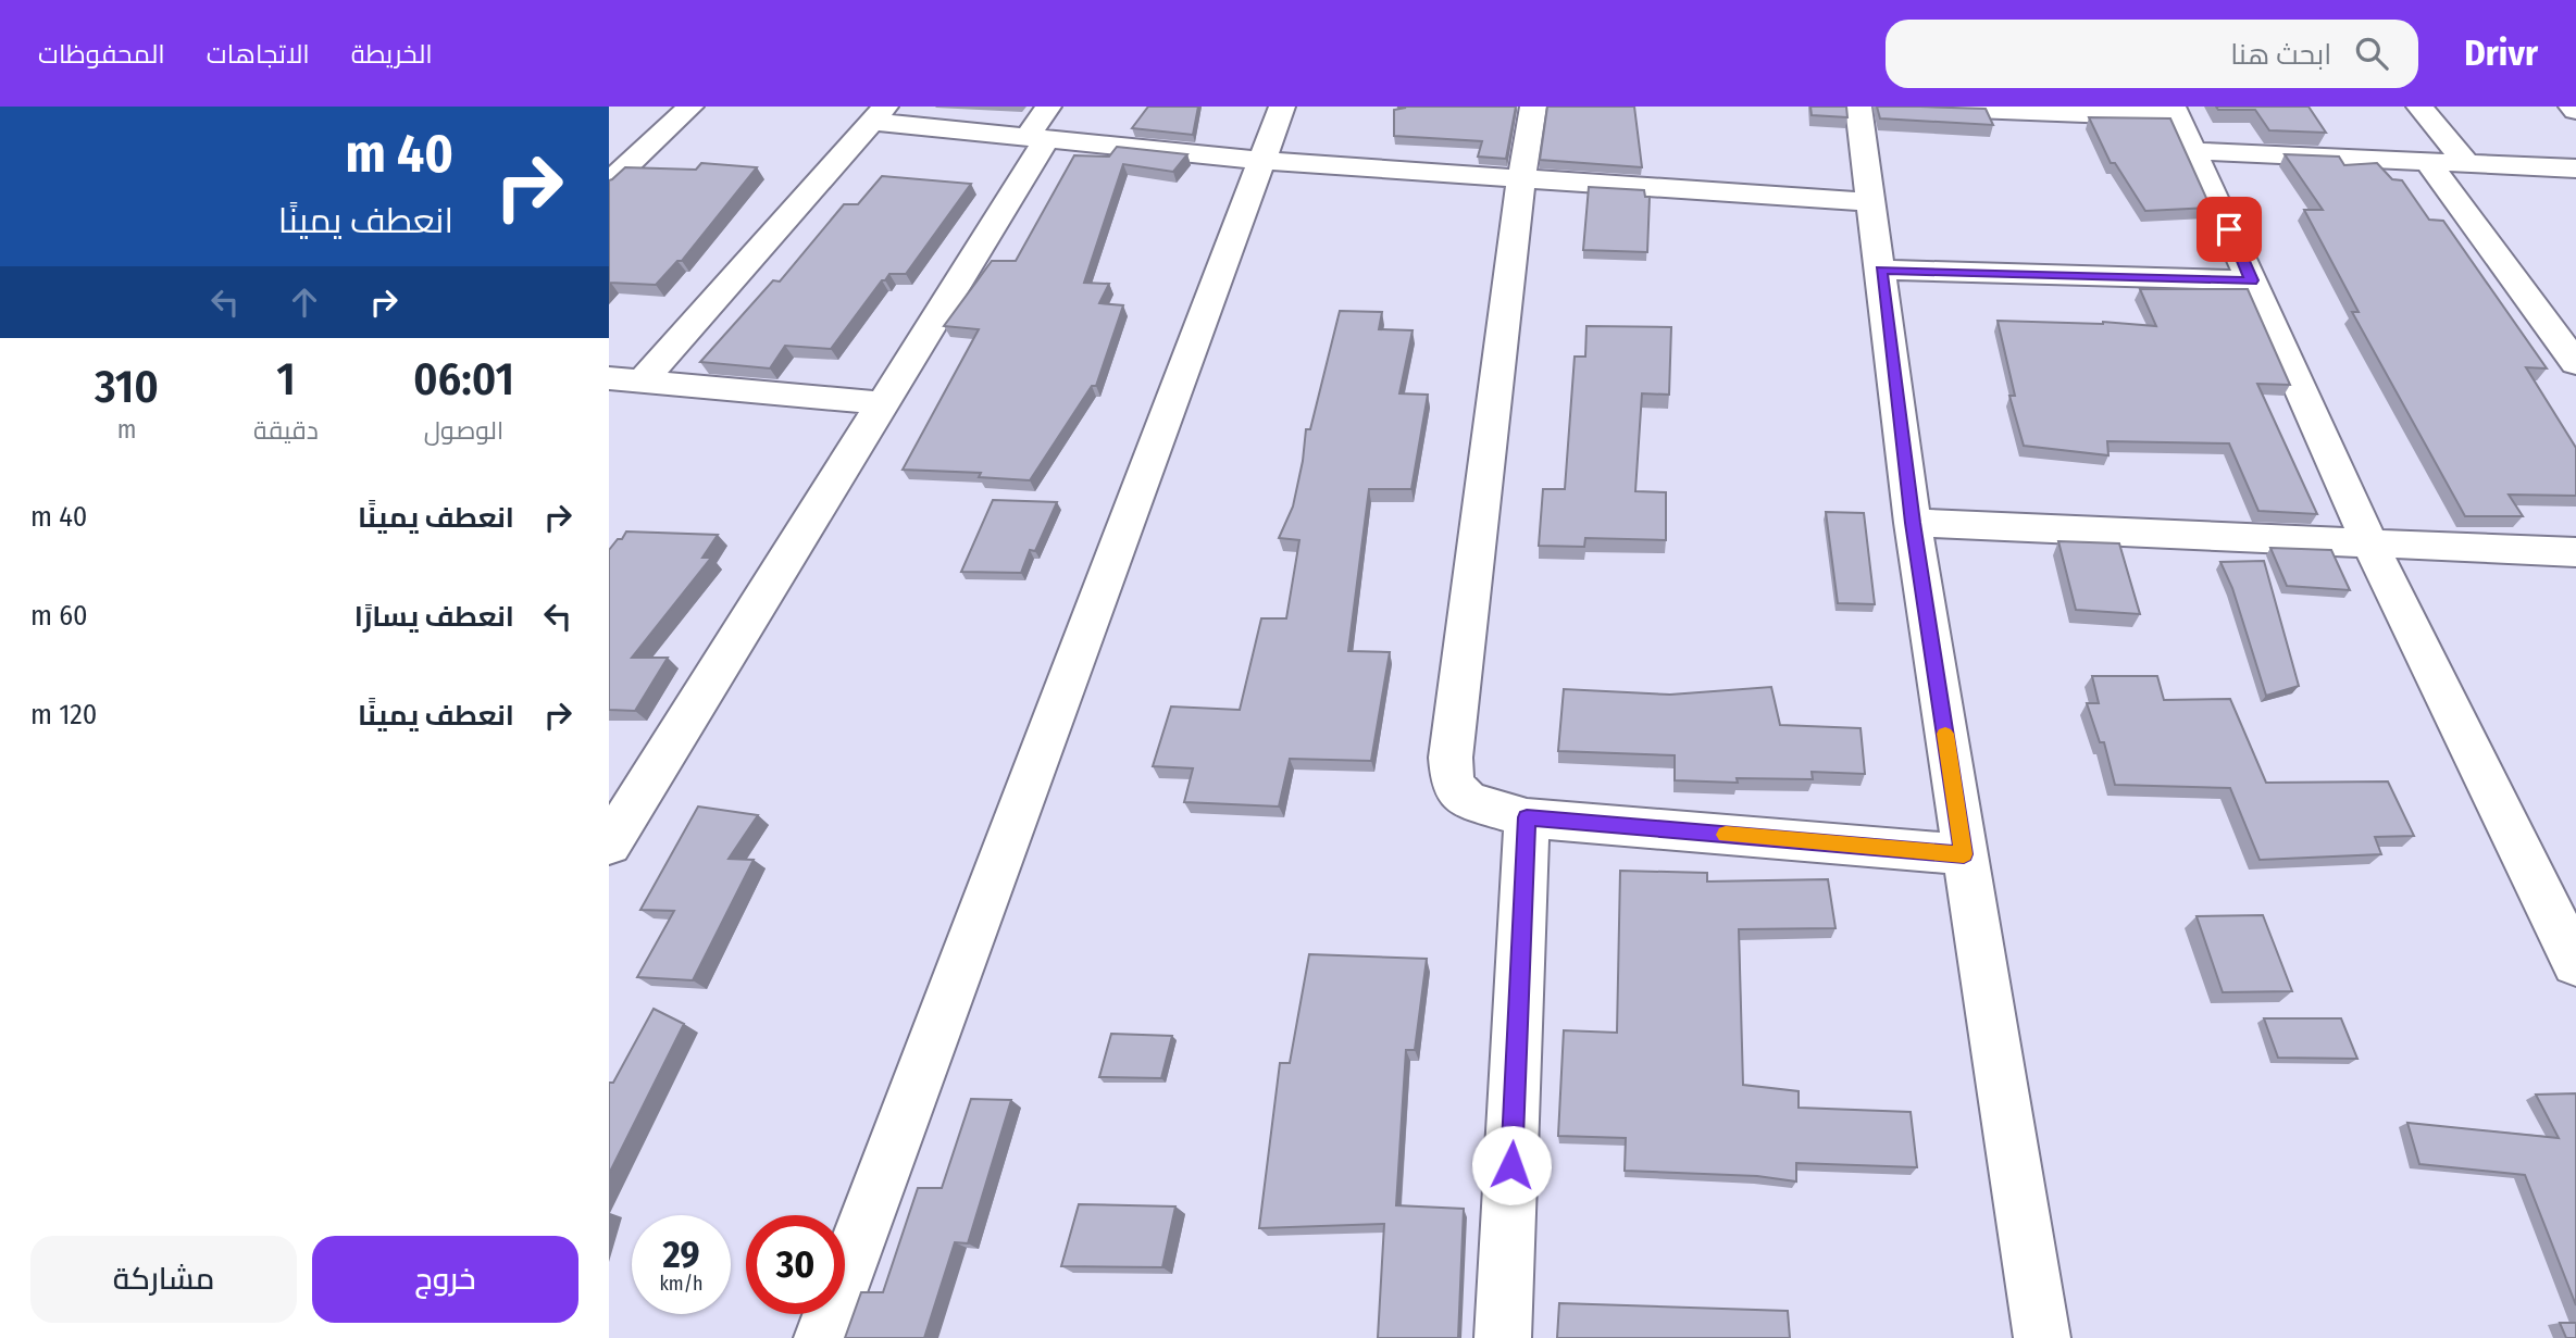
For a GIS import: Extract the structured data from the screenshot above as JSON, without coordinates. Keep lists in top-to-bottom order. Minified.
{"page":{"header":"Drivr","search":"ابحث هنا","nav":["الخريطة","الاتجاهات","المحفوظات"],"turn":["40 m","انعطف يمينًا"],"eta":["06:01","الوصول","1","دقيقة","310","m"],"list":[{"name":"انعطف يمينًا","value":"40 m"},{"name":"انعطف يسارًا","value":"60 m"},{"name":"انعطف يمينًا","value":"120 m"}],"speed":"29 km/h","limit":"30","buttons":["خروج","مشاركة"]}}
